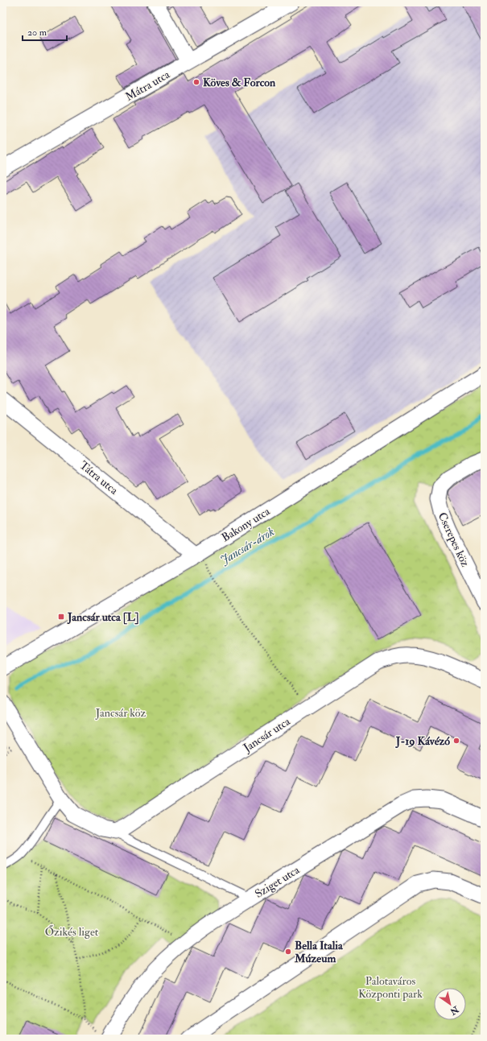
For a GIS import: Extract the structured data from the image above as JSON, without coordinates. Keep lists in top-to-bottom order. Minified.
{"streets":{"street":["Mátra utca","Tátra utca","Bakony utca","Cserepes köz","Jancsár utca","Sziget utca"]},"crossings":[["Tátra utca","Bakony utca"]],"water":["Jancsár-árok"],"parks":["Jancsár köz","Őzikés liget","Palotaváros Központi park"],"places":{"other":["Köves & Forcon","J-19 Kávézó","Bella Italia Múzeum"],"transit":["Jancsár utca [L]"]},"scale_bar":"20 m","north":"bottom right"}
